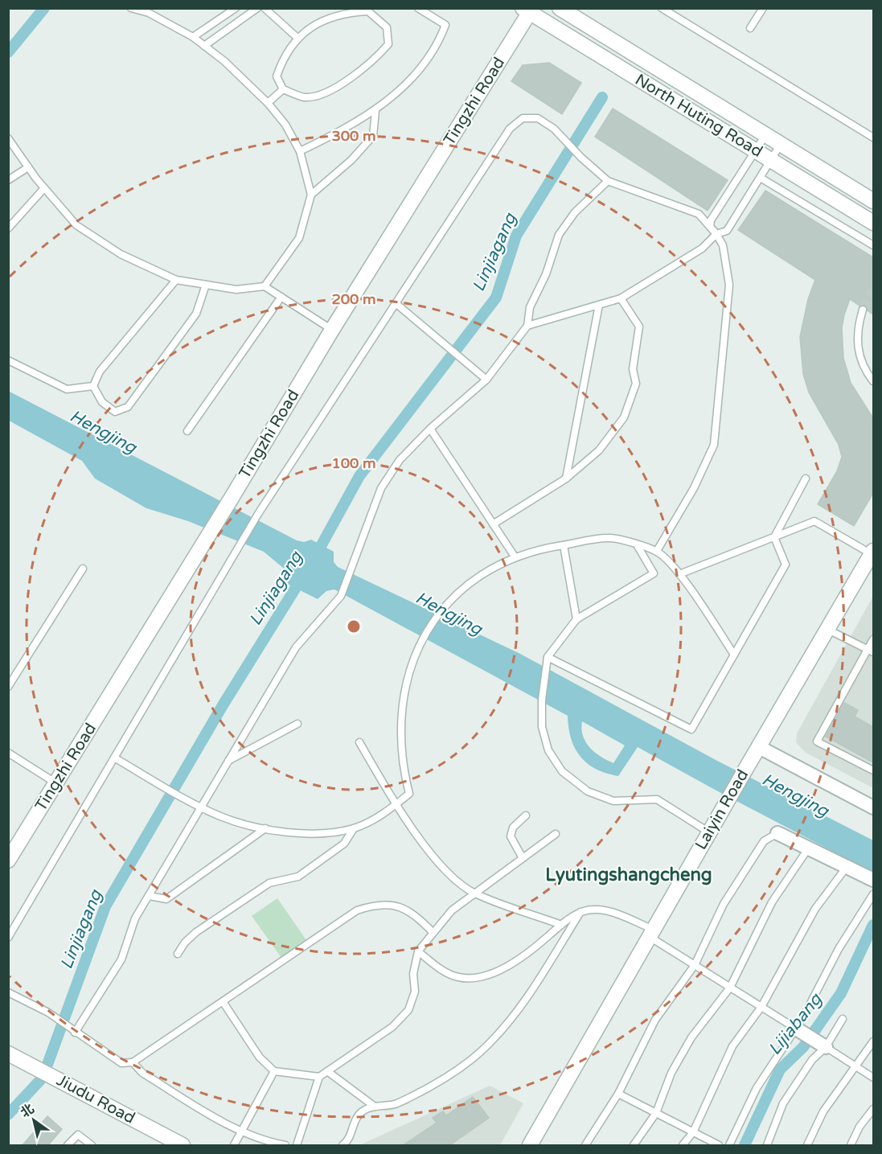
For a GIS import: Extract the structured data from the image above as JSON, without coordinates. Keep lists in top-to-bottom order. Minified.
{"streets":{"street":["Tingzhi Road","North Huting Road","Laiyin Road","Jiudu Road"]},"crossings":[["Tingzhi Road","North Huting Road"]],"districts":["Lyutingshangcheng"],"water":["Linjiagang","Hengjing","Lijiabang"],"north":"top left","rings":["300 m","200 m","100 m"]}
